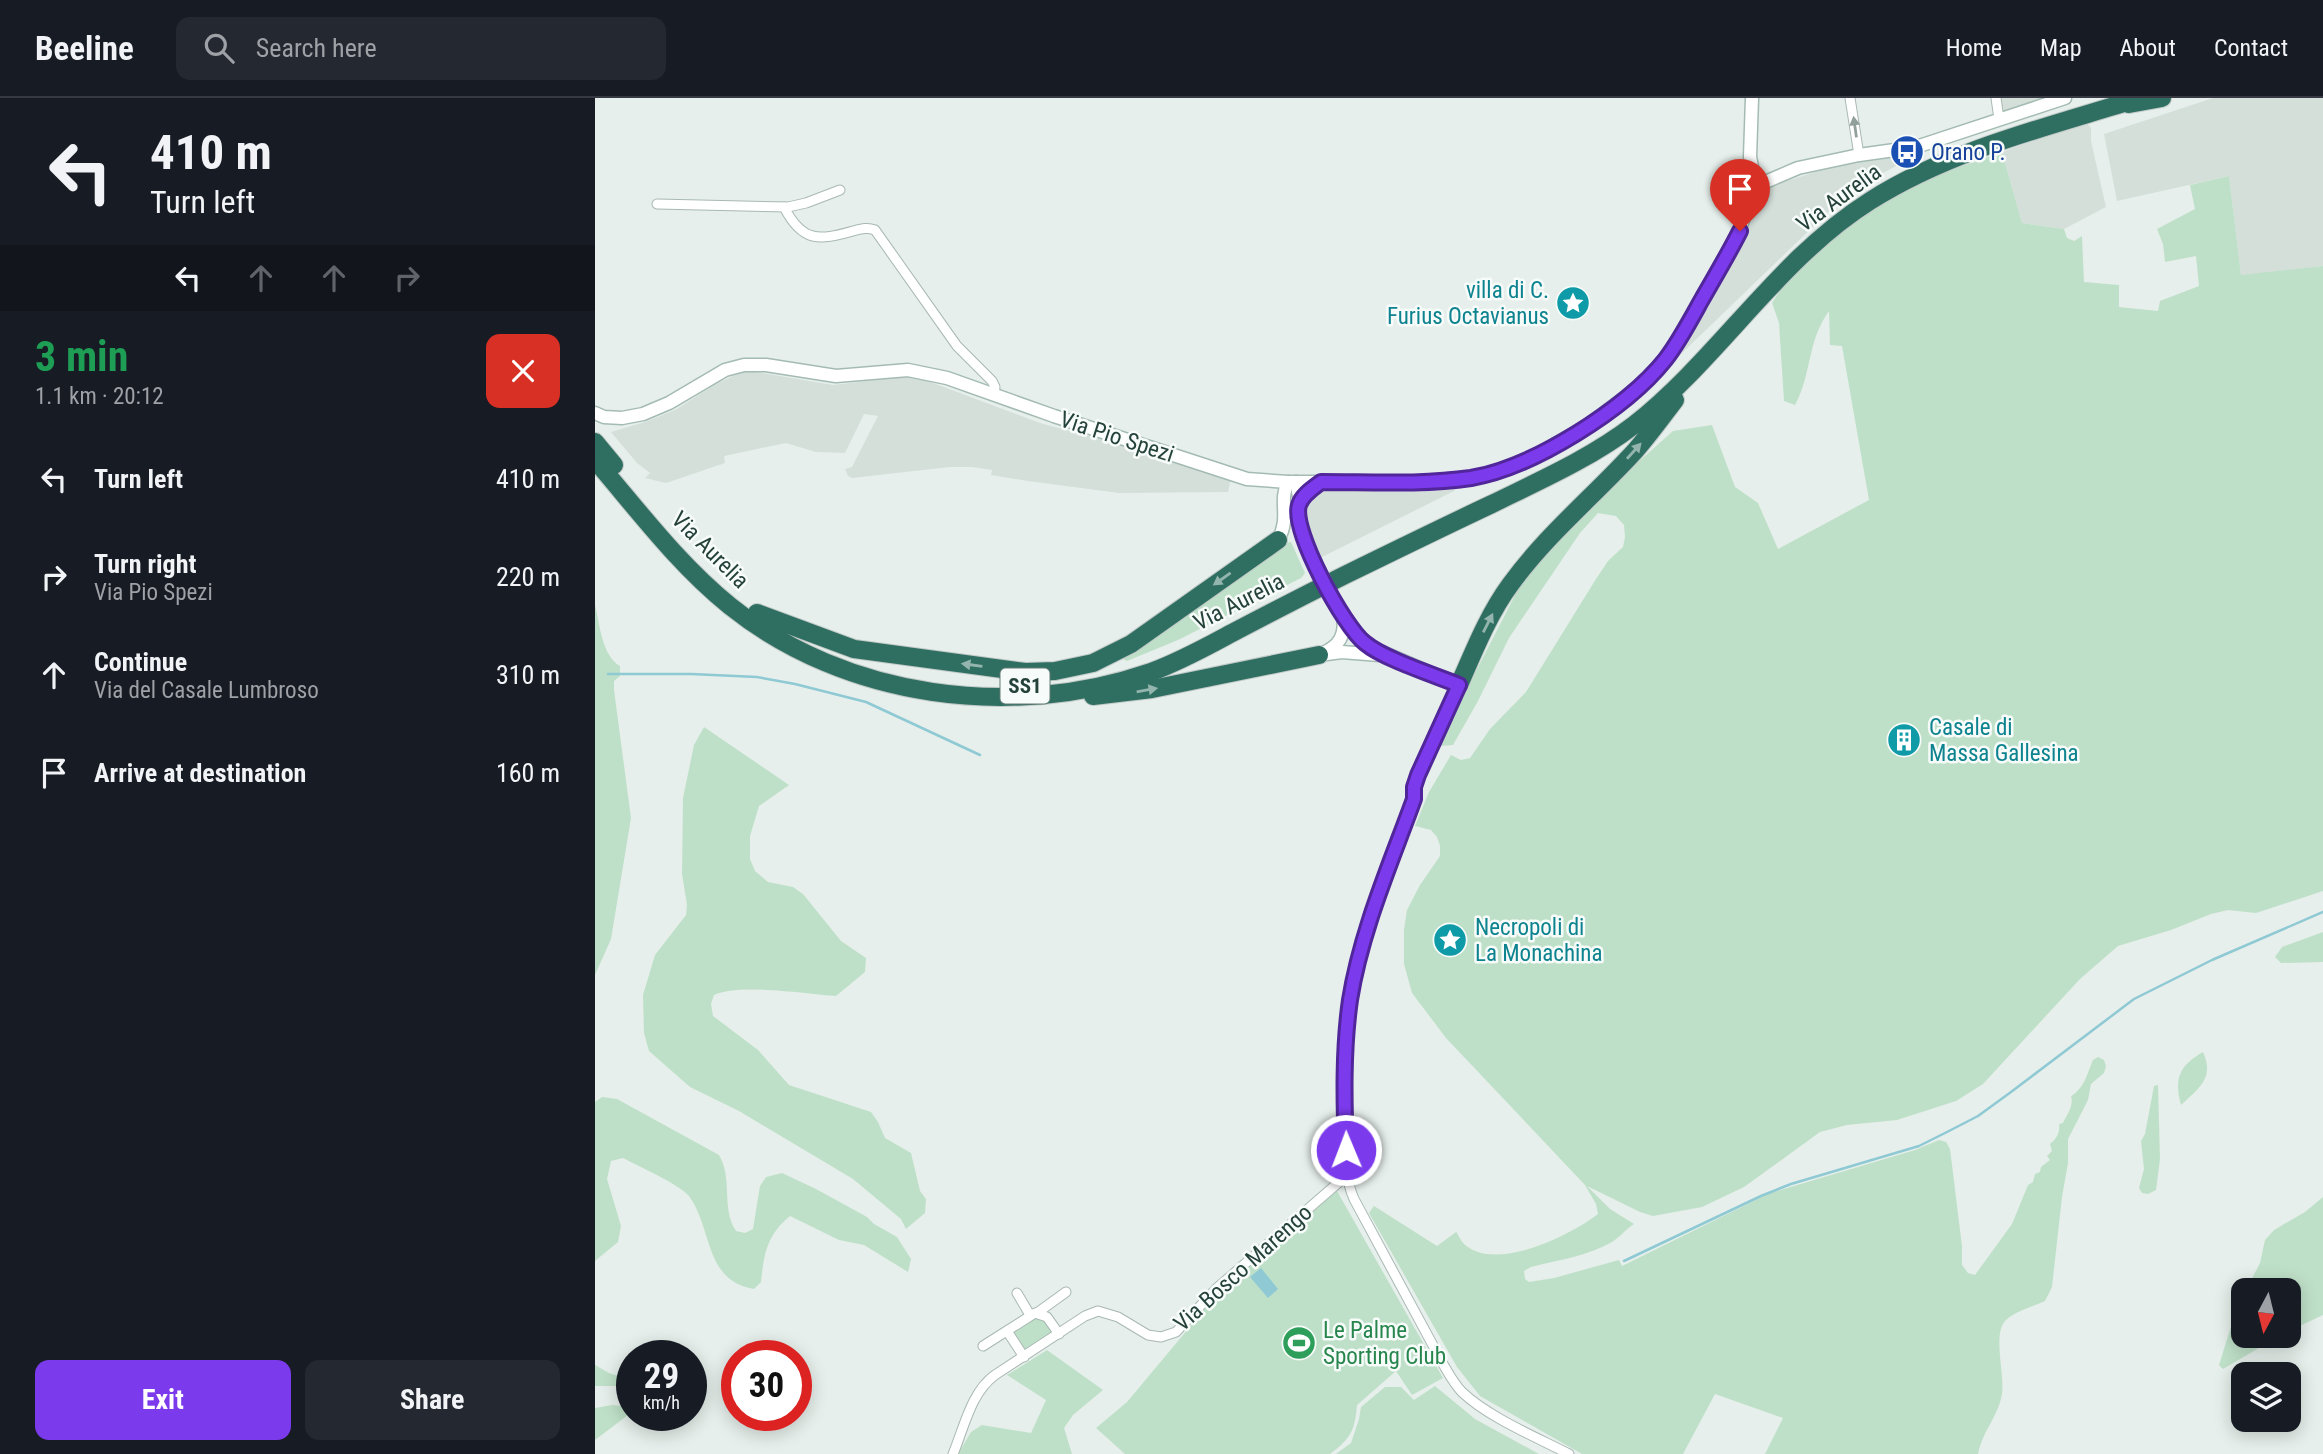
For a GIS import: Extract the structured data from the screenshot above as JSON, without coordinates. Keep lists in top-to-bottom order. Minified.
{"streets":{"highway":["Via Aurelia","SS1"],"street":["Via Pio Spezi","Via Bosco Marengo"]},"places":{"bus stop":["Orano P."],"place":["villa di C. Furius Octavianus","Necropoli di La Monachina"],"building":["Casale di Massa Gallesina"],"sports":["Le Palme Sporting Club"]},"north":"bottom","page":{"header":"Beeline","search":"Search here","nav":["Home","Map","About","Contact"],"turn":["410 m","Turn left"],"heading":["3 min","1.1 km · 20:12"],"list":[{"name":"Turn left","value":"410 m"},{"name":"Turn right","note":"Via Pio Spezi","value":"220 m"},{"name":"Continue","note":"Via del Casale Lumbroso","value":"310 m"},{"name":"Arrive at destination","value":"160 m"}],"speed":"29 km/h","limit":"30","buttons":["Exit","Share"]}}
